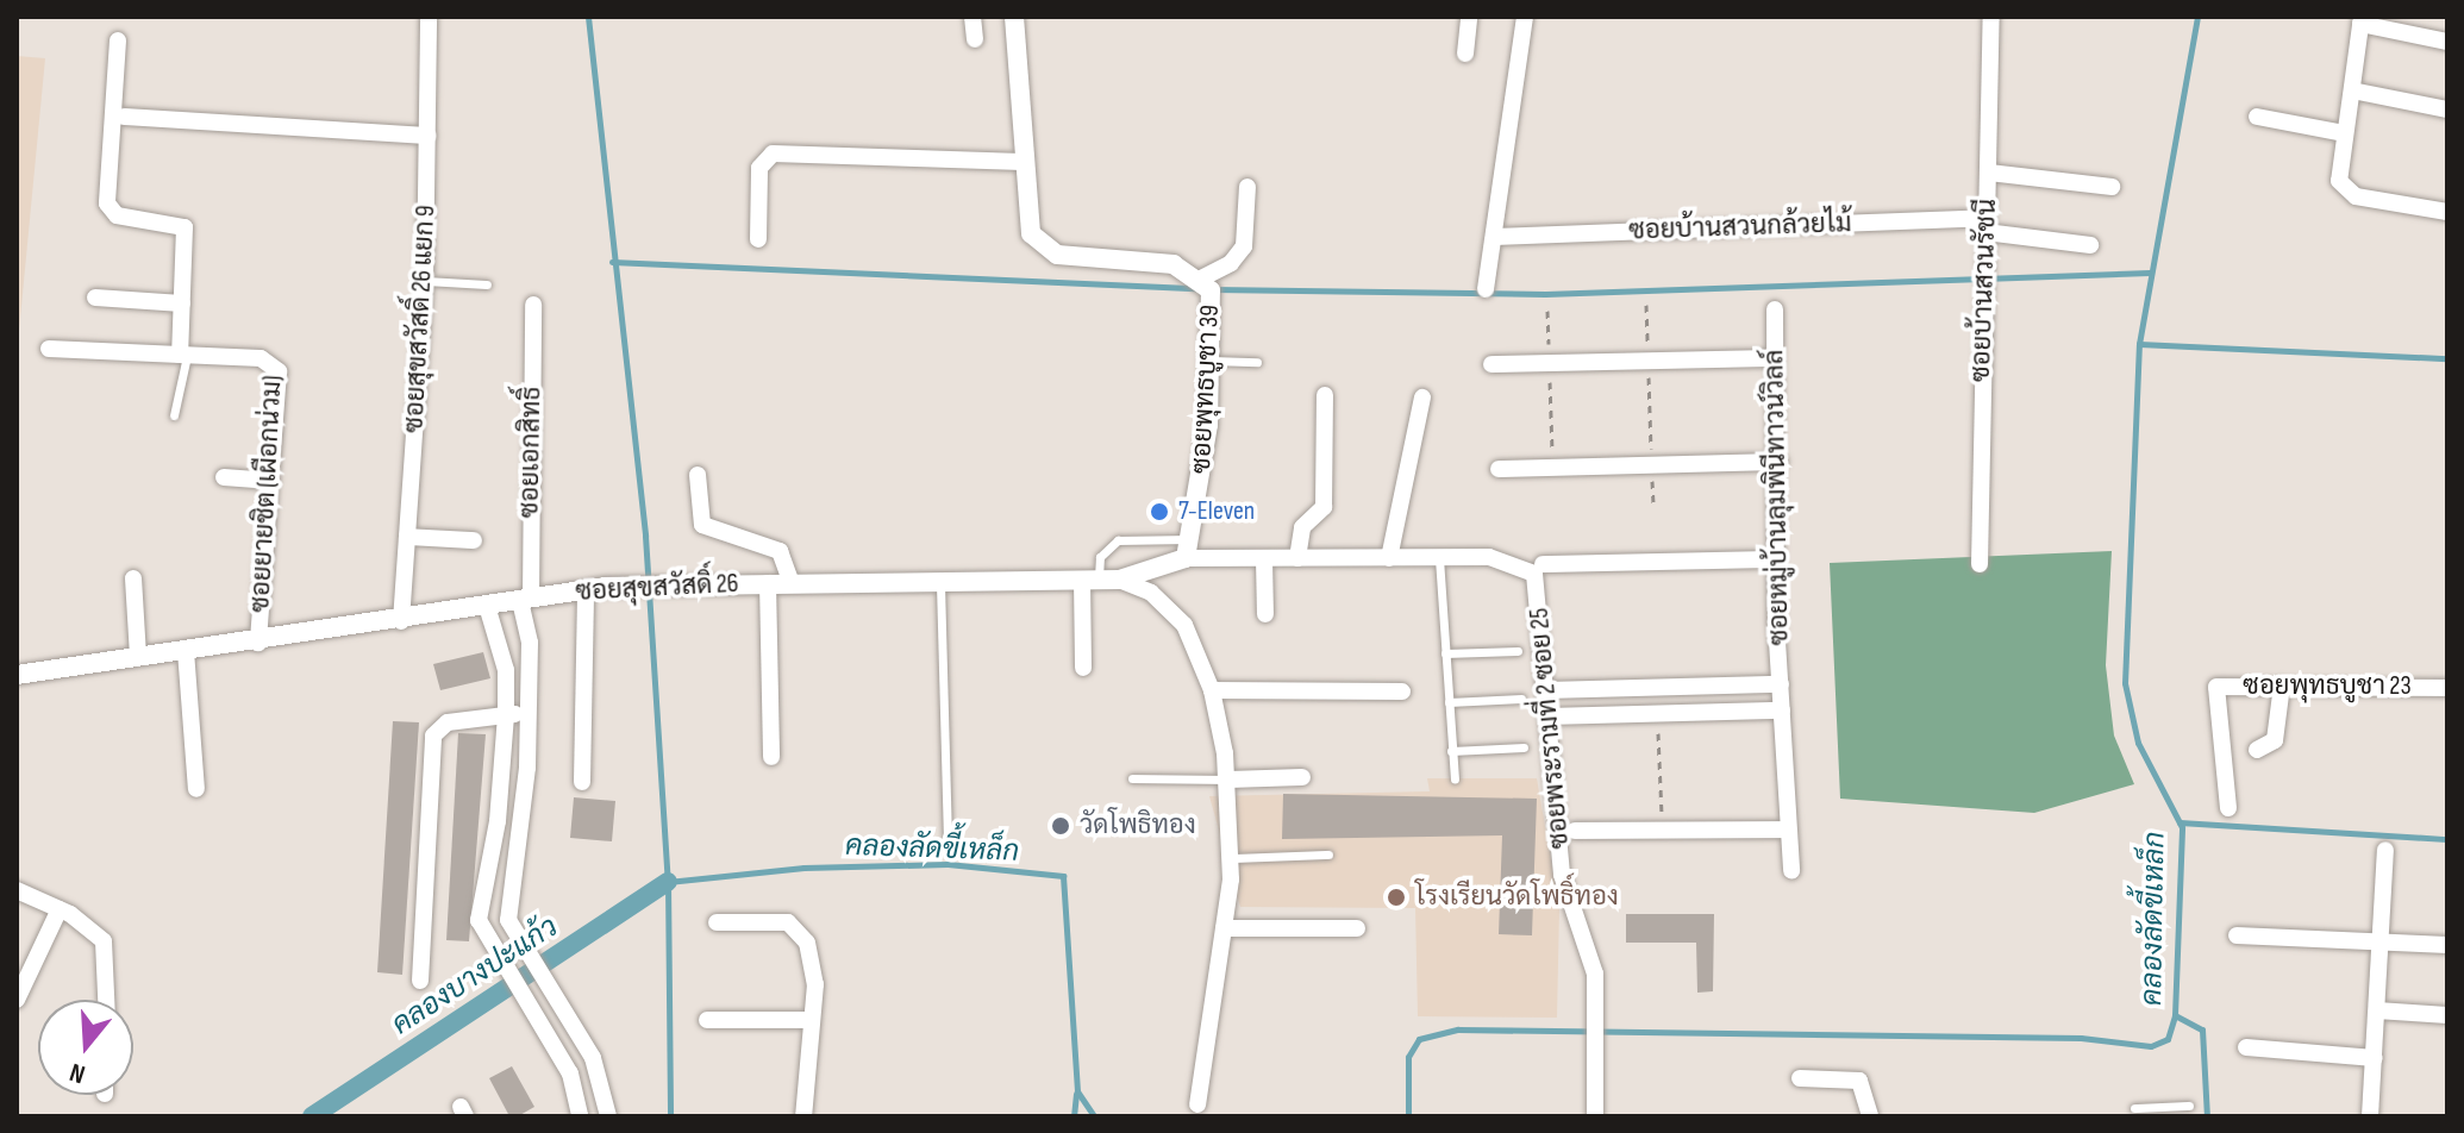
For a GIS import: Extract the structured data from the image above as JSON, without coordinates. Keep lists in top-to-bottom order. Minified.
{"streets":{"street":["ซอยบ้านสวนกล้วยไม้","ซอยบ้านสวนรัชนี","ซอยสุขสวัสดิ์ 26 แยก 9","ซอยพุทธบูชา 39","ซอยเอกสิทธิ์","ซอยยายชิต (เผือกน่วม)","ซอยหมู่บ้านลุมพินีทาวน์วิลล์","ซอยสุขสวัสดิ์ 26","ซอยพุทธบูชา 23","ซอยพระรามที่ 2 ซอย 25"]},"crossings":[["ซอยบ้านสวนกล้วยไม้","ซอยบ้านสวนรัชนี"],["ซอยสุขสวัสดิ์ 26 แยก 9","ซอยสุขสวัสดิ์ 26"],["ซอยพุทธบูชา 39","ซอยสุขสวัสดิ์ 26"],["ซอยพุทธบูชา 39","ซอยพระรามที่ 2 ซอย 25"],["ซอยเอกสิทธิ์","ซอยสุขสวัสดิ์ 26"],["ซอยยายชิต (เผือกน่วม)","ซอยสุขสวัสดิ์ 26"],["ซอยสุขสวัสดิ์ 26","ซอยพระรามที่ 2 ซอย 25"]],"water":["คลองลัดขี้เหล็ก","คลองบางปะแก้ว"],"places":["7-Eleven","วัดโพธิทอง","โรงเรียนวัดโพธิ์ทอง"],"north":"bottom"}
